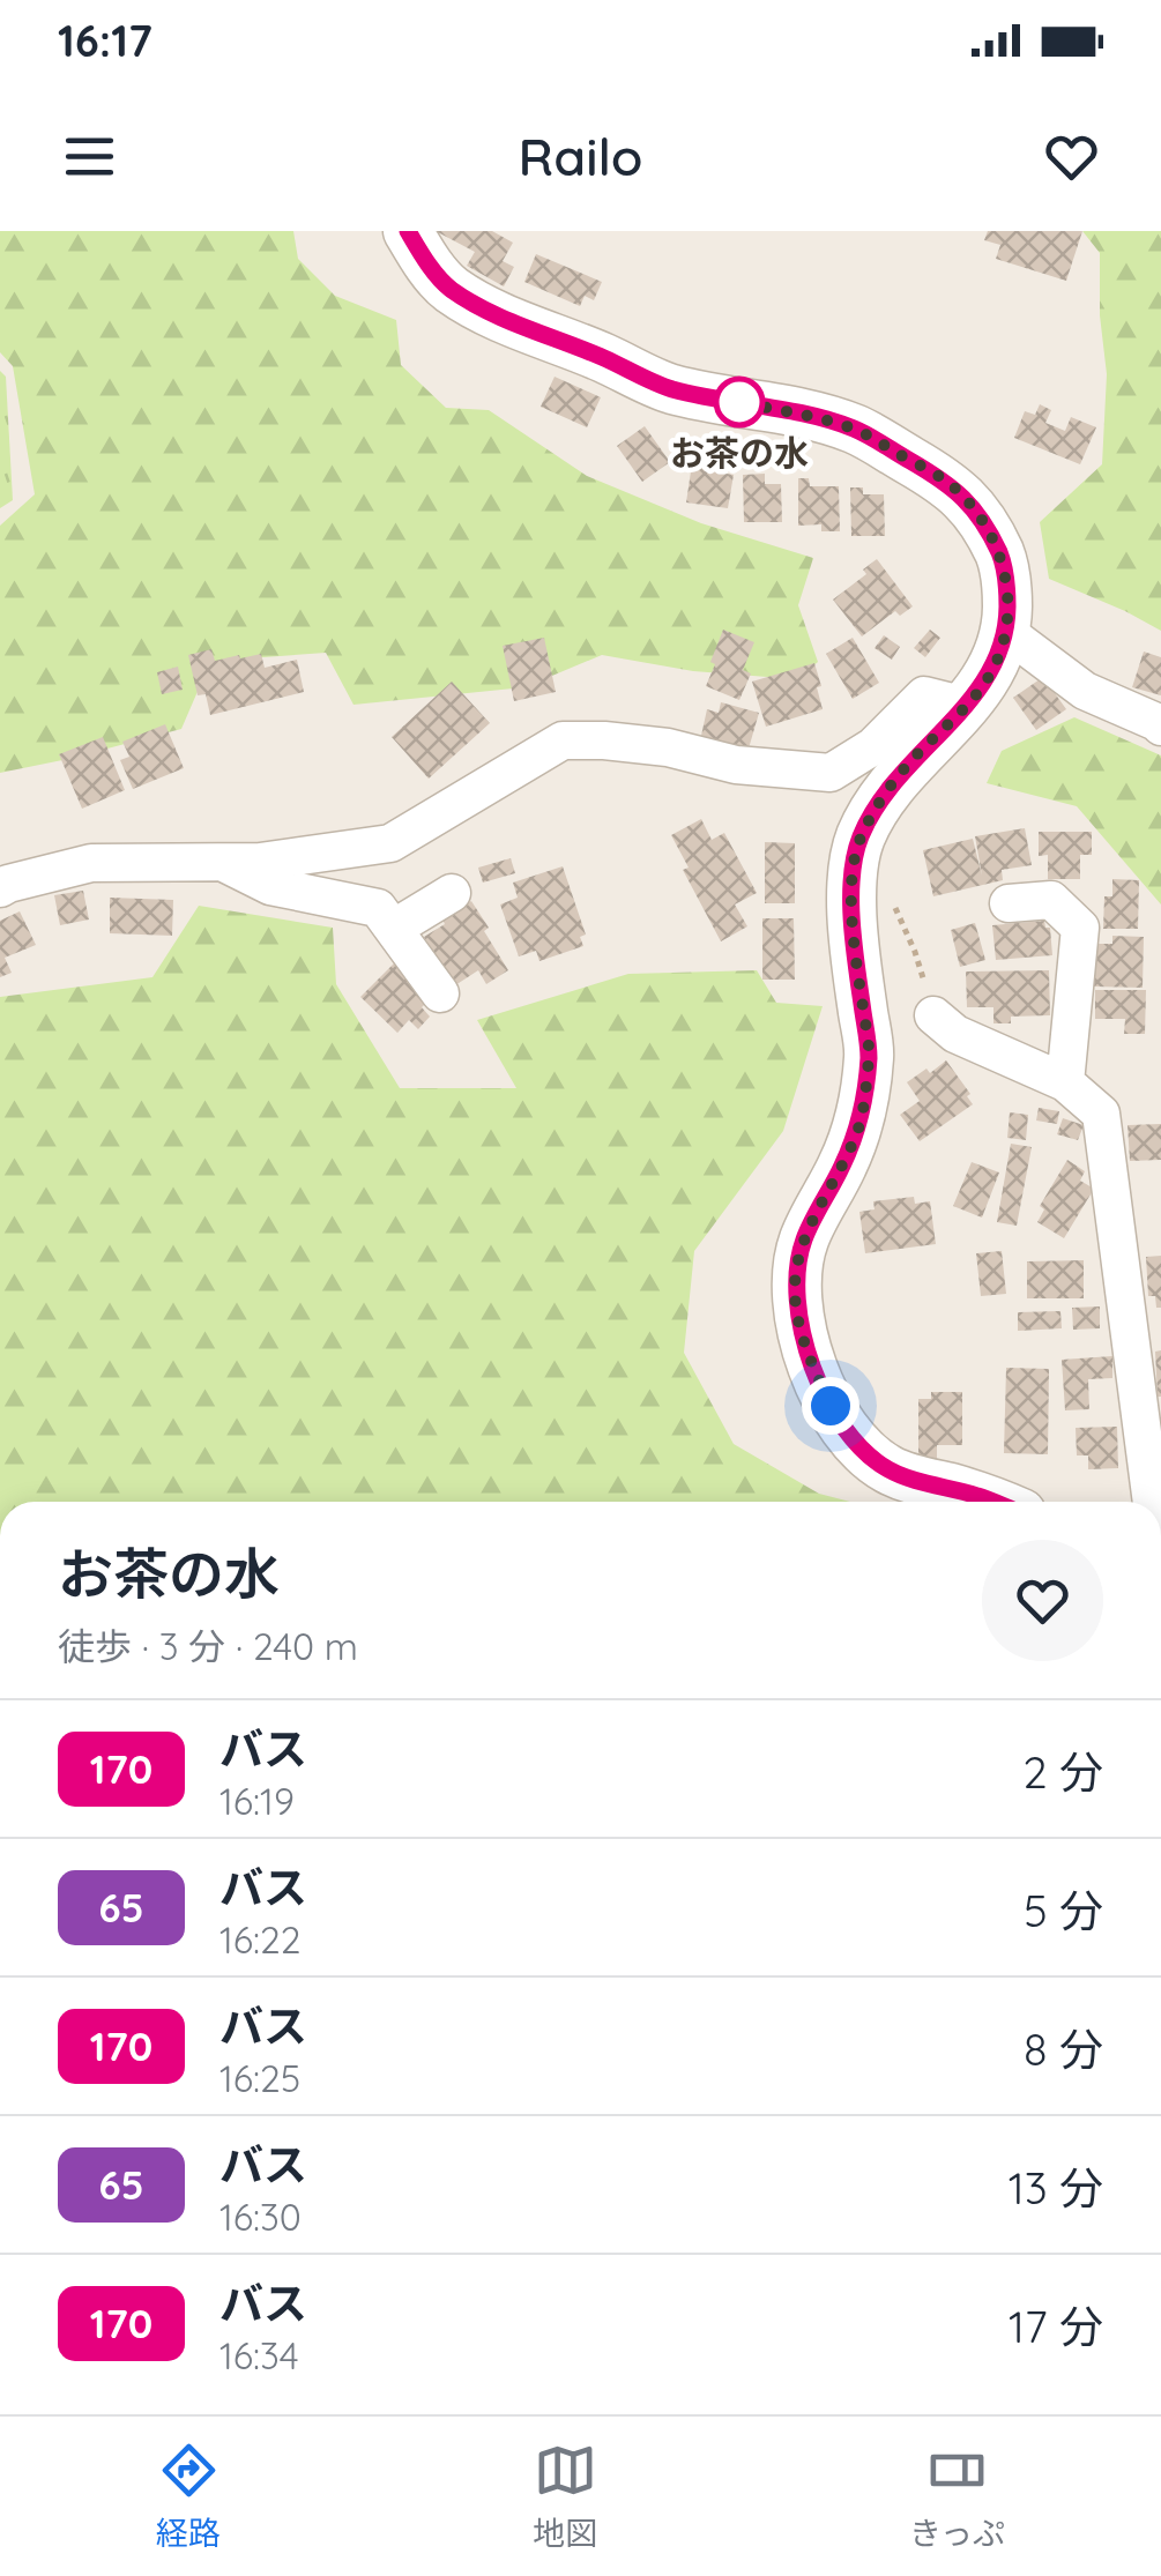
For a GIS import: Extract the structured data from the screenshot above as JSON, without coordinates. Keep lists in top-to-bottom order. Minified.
{"places":["お茶の水"],"lines":["bus line 170"],"page":{"status":"16:17","header":"Railo","heading":["お茶の水","徒歩 · 3 分 · 240 m"],"list":[{"mark":"170","name":"バス","note":"16:19","value":"2 分"},{"mark":"65","name":"バス","note":"16:22","value":"5 分"},{"mark":"170","name":"バス","note":"16:25","value":"8 分"},{"mark":"65","name":"バス","note":"16:30","value":"13 分"},{"mark":"170","name":"バス","note":"16:34","value":"17 分"}],"tabs":["経路","地図","きっぷ"]}}
